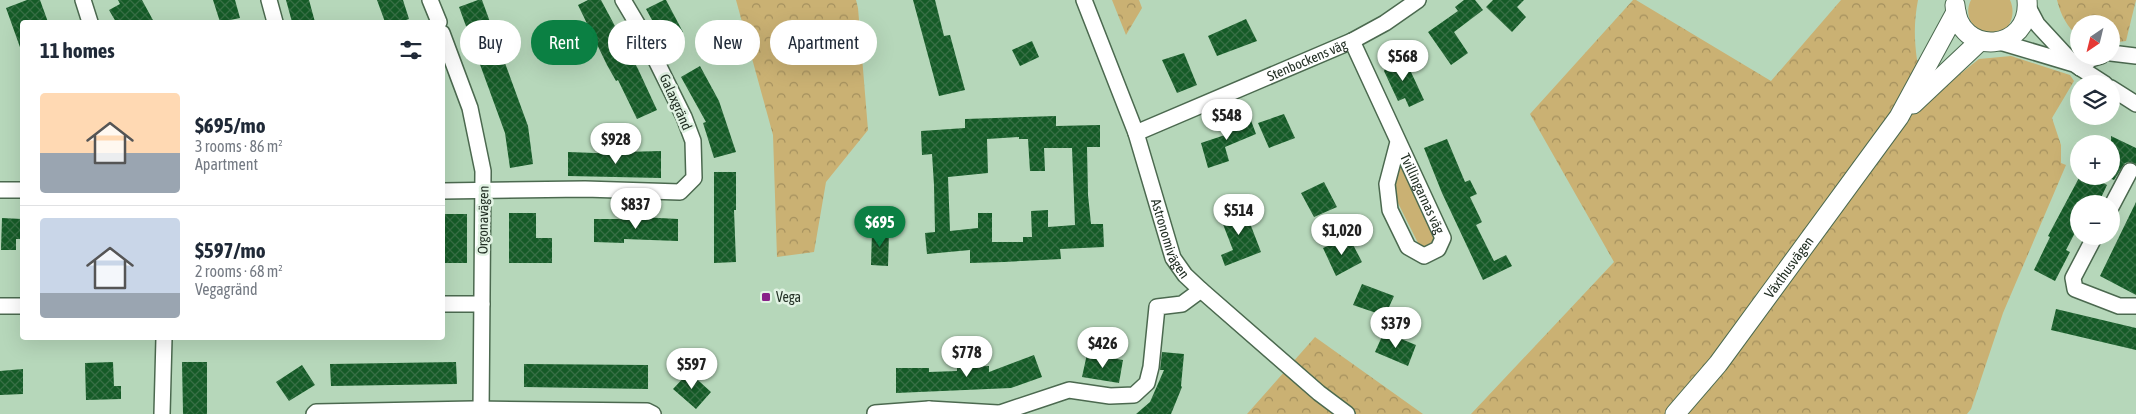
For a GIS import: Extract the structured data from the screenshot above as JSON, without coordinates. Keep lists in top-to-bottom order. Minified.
{"streets":{"street":["Stenbockens väg","Galaxgränd","Tvillingarnas väg","Orgonavägen","Astronomivägen","Växthusvägen"]},"crossings":[["Stenbockens väg","Tvillingarnas väg"],["Stenbockens väg","Astronomivägen"],["Galaxgränd","Orgonavägen"]],"places":{"transit":["Vega"]},"north":"bottom left","page":{"map_buttons":["+","−"],"chip":["Buy","Rent","Filters","New","Apartment"],"heading":"11 homes","price":["$568","$548","$928","$837","$514","$695","$1,020","$379","$426","$778","$597"],"list":[{"name":"$695/mo","note":"3 rooms · 86 m² · Apartment"},{"name":"$597/mo","note":"2 rooms · 68 m² · Vegagränd"}]}}
